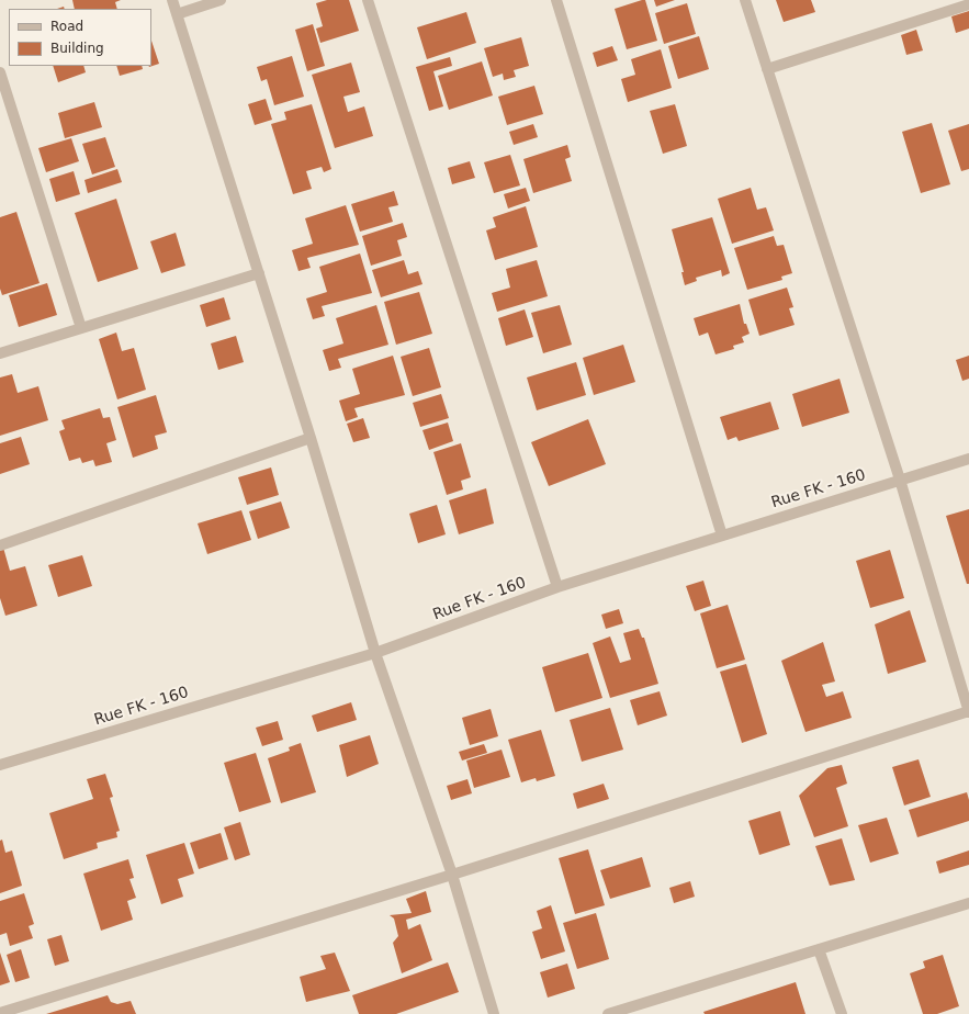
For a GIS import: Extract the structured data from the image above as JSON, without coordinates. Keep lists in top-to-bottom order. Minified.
{"streets":{"street":["Rue FK - 160"]},"legend":["Road","Building"]}
